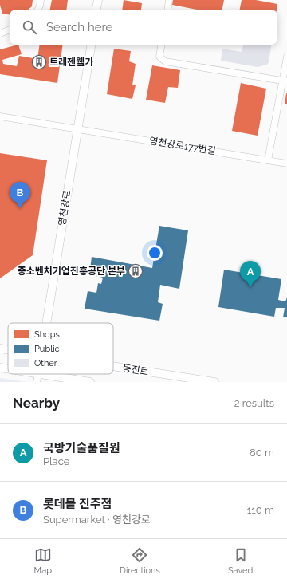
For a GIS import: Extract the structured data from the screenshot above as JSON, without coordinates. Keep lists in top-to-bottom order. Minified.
{"streets":{"street":["영천강로177번길","영천강로","동진로"]},"crossings":[["영천강로177번길","영천강로"]],"places":{"building":["트레젠웰가","중소벤처기업진흥공단 본부"]},"legend":["Shops","Public","Other"],"page":{"search":"Search here","pins":["B","A"],"heading":["Nearby","2 results"],"list":[{"mark":"A","name":"국방기술품질원","note":"Place","value":"80 m"},{"mark":"B","name":"롯데몰 진주점","note":"Supermarket · 영천강로","value":"110 m"}],"nav":["Map","Directions","Saved"]}}
